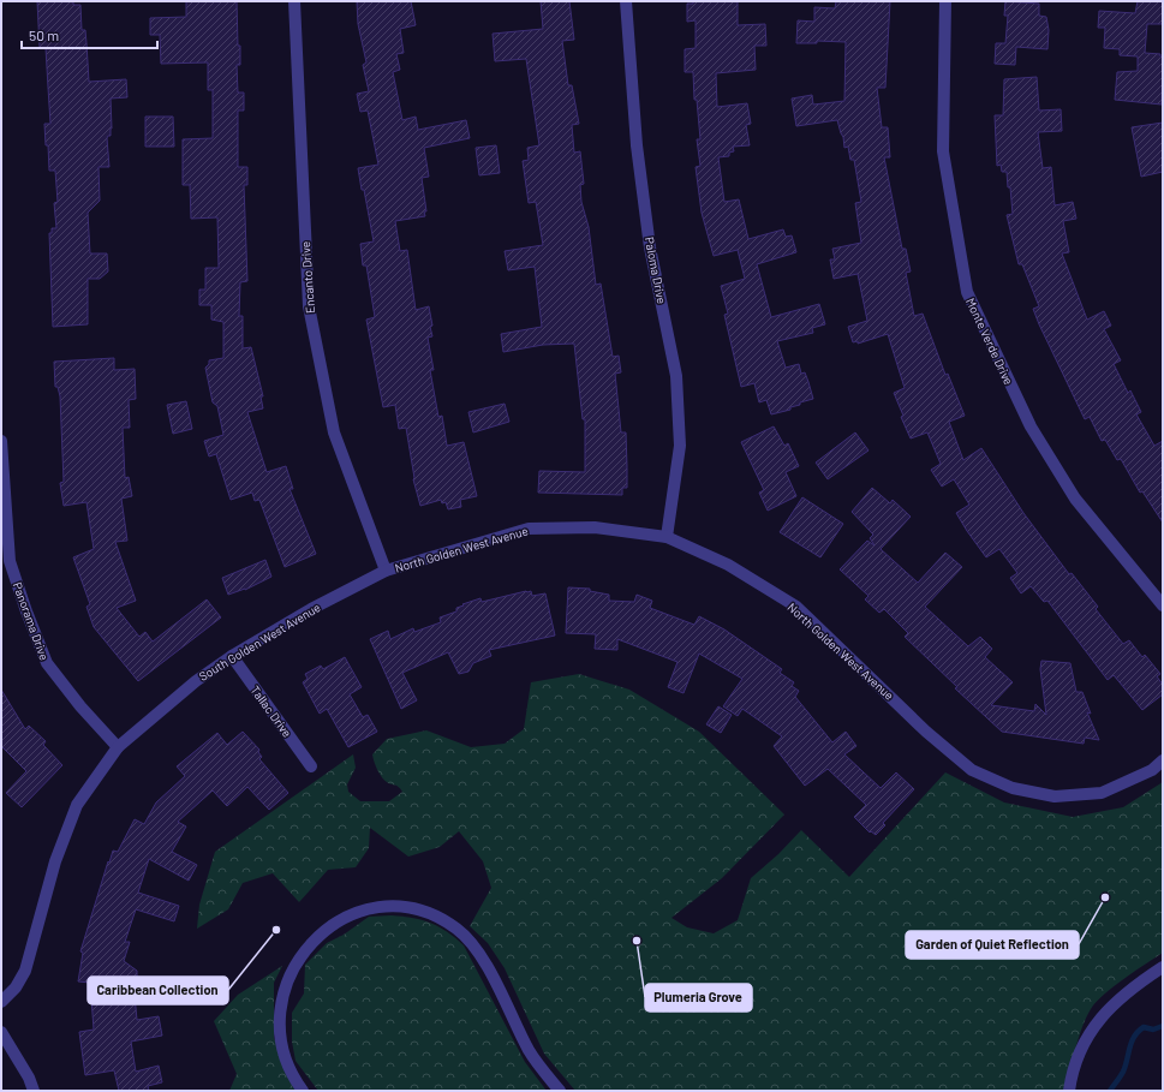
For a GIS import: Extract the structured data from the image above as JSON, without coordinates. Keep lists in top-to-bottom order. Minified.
{"streets":{"street":["Paloma Drive","Encanto Drive","Monte Verde Drive","North Golden West Avenue","Panorama Drive","South Golden West Avenue","Tallac Drive"]},"crossings":[["Paloma Drive","North Golden West Avenue"],["Encanto Drive","North Golden West Avenue"],["Encanto Drive","South Golden West Avenue"],["North Golden West Avenue","South Golden West Avenue"],["Panorama Drive","South Golden West Avenue"],["South Golden West Avenue","Tallac Drive"]],"places":["Garden of Quiet Reflection","Caribbean Collection","Plumeria Grove"],"scale_bar":"50 m"}
